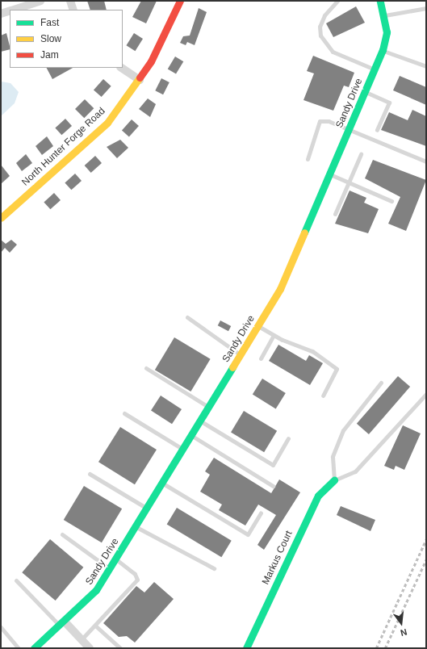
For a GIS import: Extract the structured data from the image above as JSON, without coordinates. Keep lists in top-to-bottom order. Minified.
{"streets":{"street":["Sandy Drive","North Hunter Forge Road","Markus Court"]},"legend":["Fast","Slow","Jam"],"north":"bottom"}
